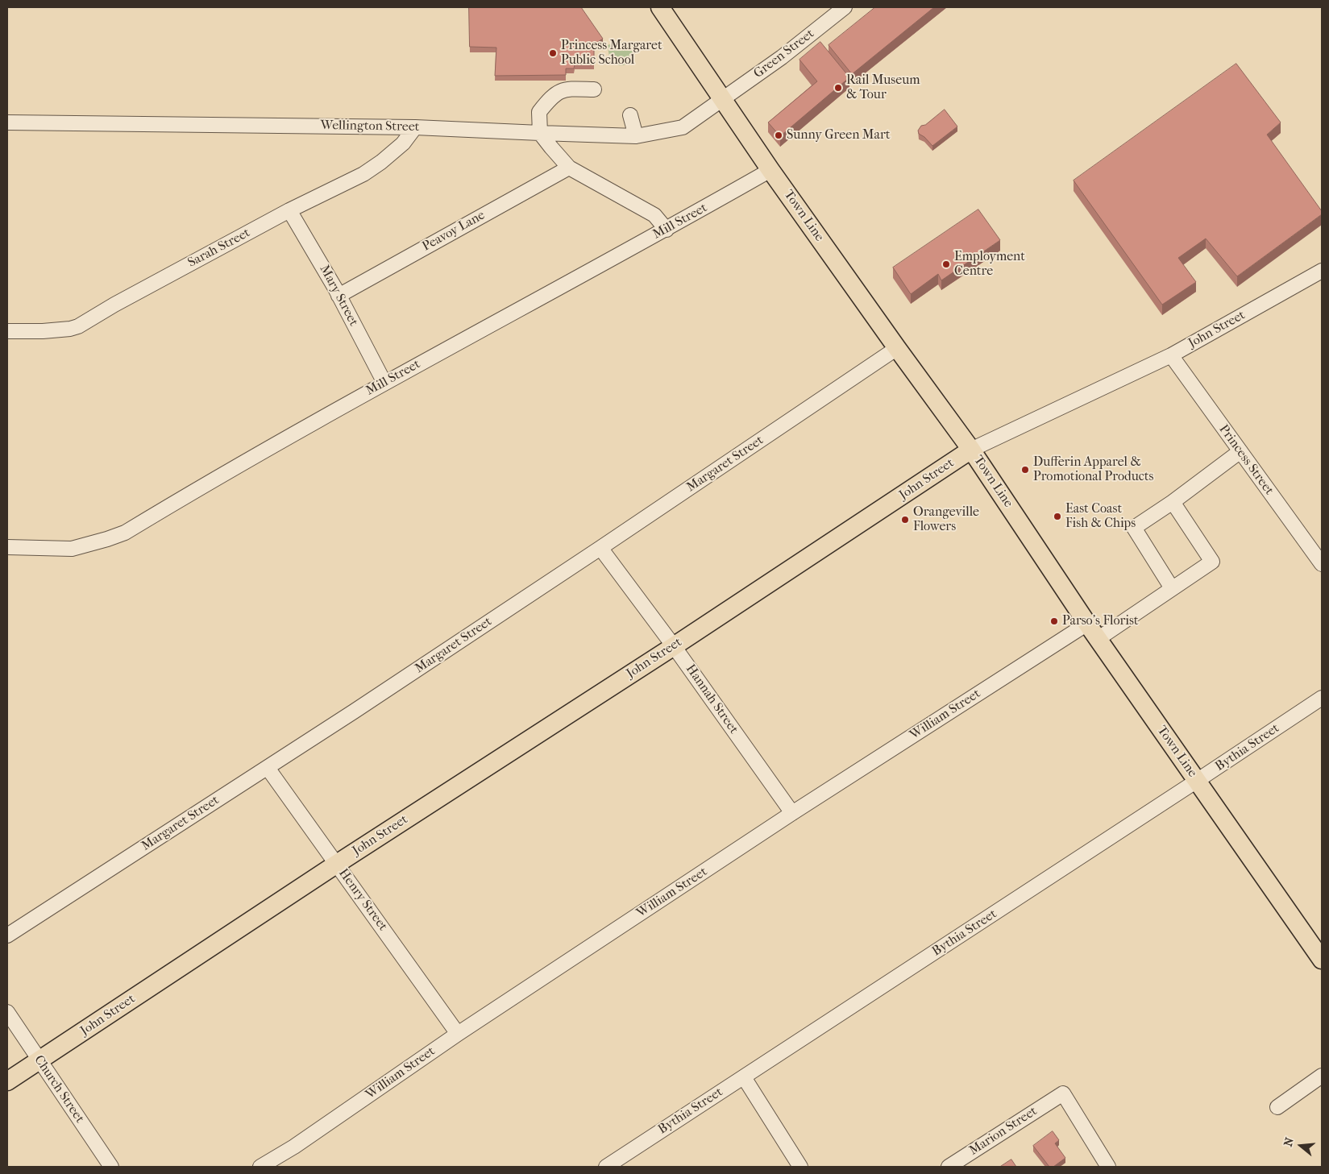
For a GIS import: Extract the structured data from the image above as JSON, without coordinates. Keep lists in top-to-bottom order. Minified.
{"streets":{"main road":["Town Line","John Street"],"street":["Green Street","Wellington Street","Mill Street","Peavoy Lane","Sarah Street","Mary Street","Princess Street","Margaret Street","Hannah Street","William Street","Bythia Street","Henry Street","Church Street","Marion Street"]},"crossings":[["Green Street","Wellington Street"],["Green Street","Town Line"],["Wellington Street","Town Line"],["Wellington Street","Sarah Street"],["Town Line","Mill Street"],["Town Line","John Street"],["Town Line","Margaret Street"],["Town Line","William Street"],["Town Line","Bythia Street"],["Mill Street","Mary Street"],["Peavoy Lane","Mary Street"],["Sarah Street","Mary Street"],["John Street","Princess Street"],["John Street","Hannah Street"],["John Street","Henry Street"],["John Street","Church Street"],["Margaret Street","Hannah Street"],["Margaret Street","Henry Street"],["Hannah Street","William Street"],["William Street","Henry Street"]],"places":["Princess Margaret Public School","Rail Museum & Tour","Sunny Green Mart","Employment Centre","Dufferin Apparel & Promotional Products","East Coast Fish & Chips","Orangeville Flowers","Parso's Florist"],"north":"left"}
